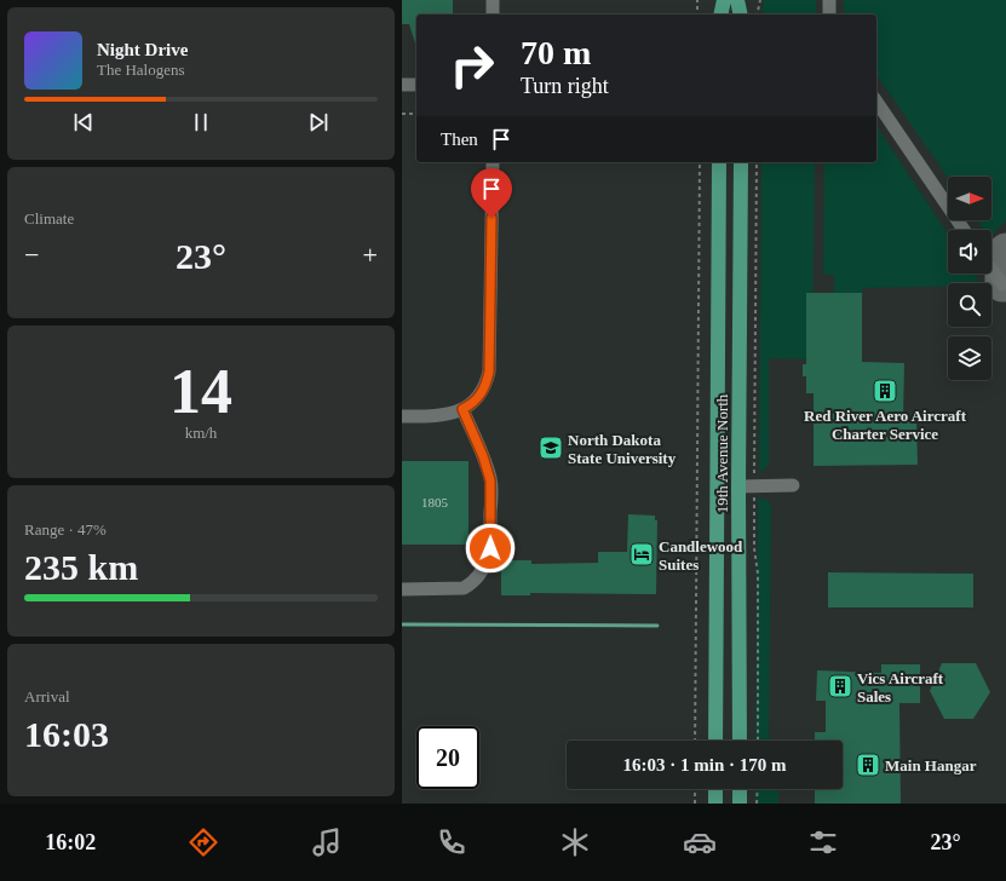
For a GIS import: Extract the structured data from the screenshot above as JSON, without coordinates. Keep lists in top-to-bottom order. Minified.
{"streets":{"main road":["19th Avenue North"]},"places":{"building":["Red River Aero Aircraft Charter Service","Vics Aircraft Sales","Main Hangar"],"school or university":["North Dakota State University"],"hotel":["Candlewood Suites"]},"house_numbers":["1805"],"north":"right","page":{"turn":["70 m","Turn right"],"song":["Night Drive","The Halogens"],"then":"Then","tile":["Climate",["14","km/h"],["Range · 47%","235 km"],["Arrival","16:03"]],"heat":["−","23°","+"],"limit":"20","trip":"16:03 · 1 min · 170 m","tabs":["16:02","23°"]}}
